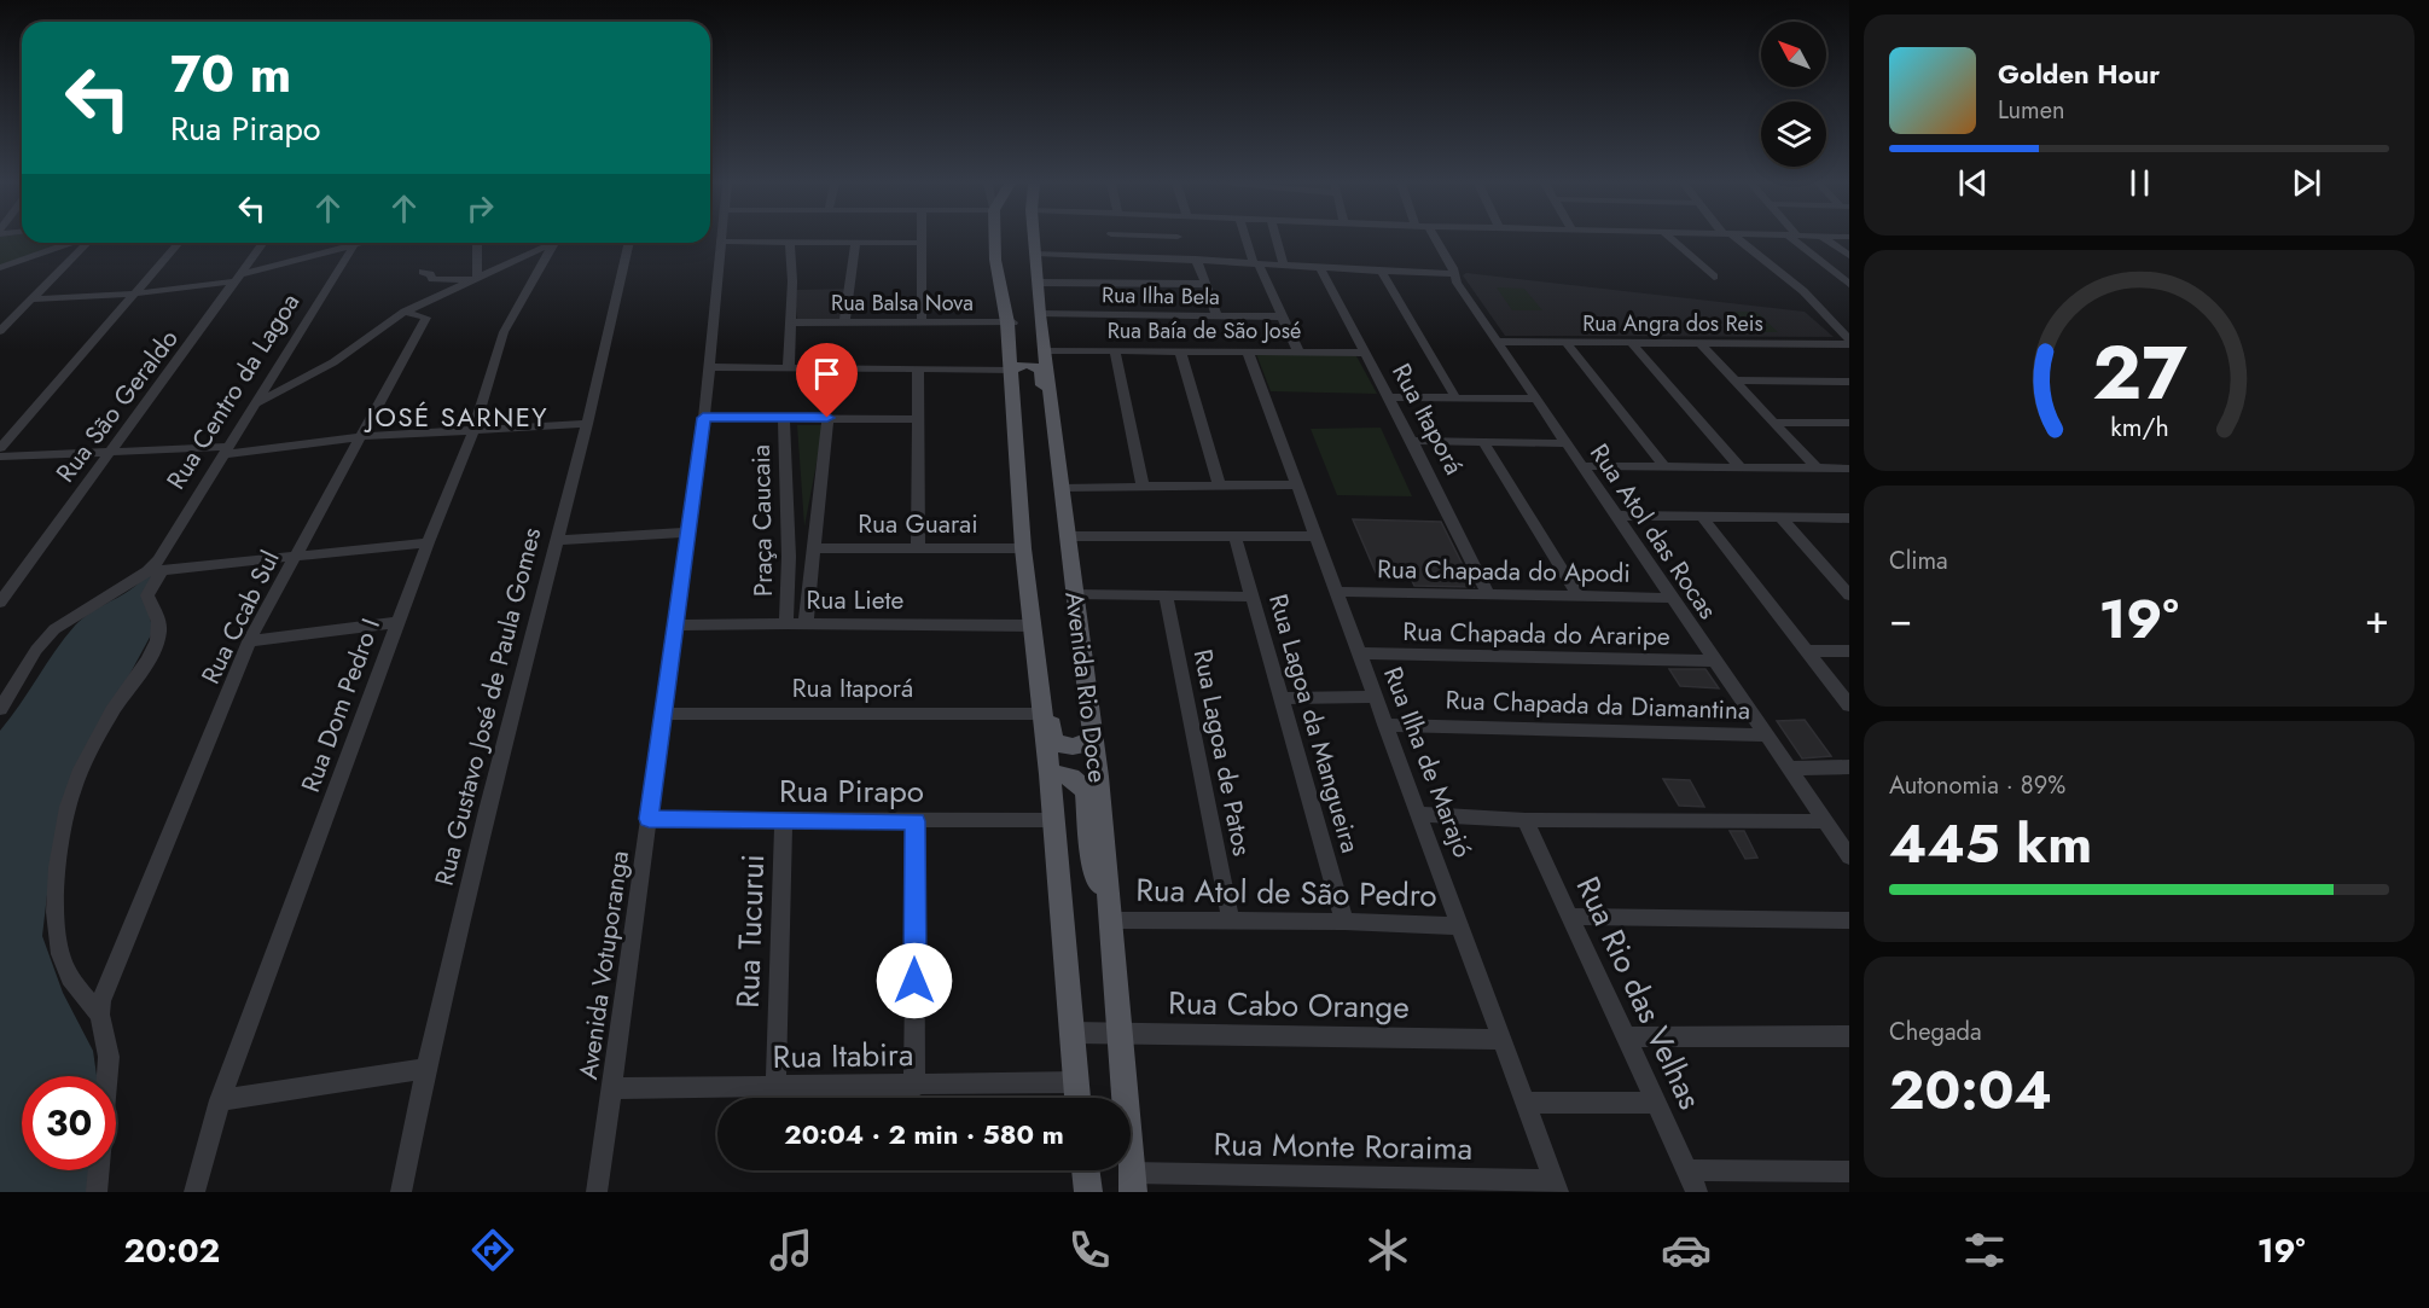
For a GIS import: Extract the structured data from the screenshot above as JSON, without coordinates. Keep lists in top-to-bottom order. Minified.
{"streets":{"main road":["Avenida Rio Doce"],"street":["Rua Ilha Bela","Rua Balsa Nova","Rua Angra dos Reis","Rua Baía de São José","Rua Centro da Lagoa","Rua São Geraldo","Rua Itaporá","Praça Caucaia","Rua Guarai","Rua Atol das Rocas","Rua Chapada do Apodi","Rua Liete","Rua Ccab Sul","Rua Chapada do Araripe","Rua Dom Pedro I","Rua Chapada da Diamantina","Rua Gustavo José de Paula Gomes","Rua Lagoa da Mangueira","Rua Lagoa de Patos","Rua Ilha de Marajó","Rua Pirapo","Rua Atol de São Pedro","Rua Tucurui","Avenida Votuporanga","Rua Rio das Velhas","Rua Cabo Orange","Rua Itabira","Rua Monte Roraima"]},"crossings":[["Rua Ilha Bela","Avenida Rio Doce"],["Rua Balsa Nova","Avenida Rio Doce"],["Rua Angra dos Reis","Rua Atol das Rocas"],["Rua Baía de São José","Rua Itaporá"],["Rua Baía de São José","Avenida Rio Doce"],["Rua Baía de São José","Rua Ilha de Marajó"],["Rua Centro da Lagoa","Rua Ccab Sul"],["Rua Itaporá","Rua Chapada do Apodi"],["Rua Itaporá","Avenida Rio Doce"],["Rua Itaporá","Avenida Votuporanga"],["Praça Caucaia","Rua Guarai"],["Praça Caucaia","Rua Liete"],["Rua Guarai","Avenida Rio Doce"],["Rua Atol das Rocas","Rua Chapada do Apodi"],["Rua Atol das Rocas","Rua Chapada do Araripe"],["Rua Atol das Rocas","Rua Chapada da Diamantina"],["Rua Chapada do Apodi","Rua Ilha de Marajó"],["Rua Liete","Avenida Rio Doce"],["Rua Liete","Avenida Votuporanga"],["Rua Chapada do Araripe","Rua Ilha de Marajó"],["Avenida Rio Doce","Rua Pirapo"],["Avenida Rio Doce","Rua Atol de São Pedro"],["Avenida Rio Doce","Rua Cabo Orange"],["Avenida Rio Doce","Rua Itabira"],["Avenida Rio Doce","Rua Monte Roraima"],["Rua Chapada da Diamantina","Rua Ilha de Marajó"],["Rua Lagoa da Mangueira","Rua Atol de São Pedro"],["Rua Lagoa de Patos","Rua Atol de São Pedro"],["Rua Ilha de Marajó","Rua Atol de São Pedro"],["Rua Ilha de Marajó","Rua Cabo Orange"],["Rua Ilha de Marajó","Rua Monte Roraima"],["Rua Pirapo","Rua Tucurui"],["Rua Pirapo","Avenida Votuporanga"],["Rua Tucurui","Rua Itabira"],["Avenida Votuporanga","Rua Itabira"]],"districts":["JOSÉ SARNEY"],"north":"top left","page":{"turn":["70 m","Rua Pirapo"],"song":["Golden Hour","Lumen"],"tile":["Clima",["Autonomia · 89%","445 km"],["Chegada","20:04"]],"heat":["−","19°","+"],"limit":"30","trip":"20:04 · 2 min · 580 m","tabs":["20:02","19°"],"gauge":["27","km/h"]}}
